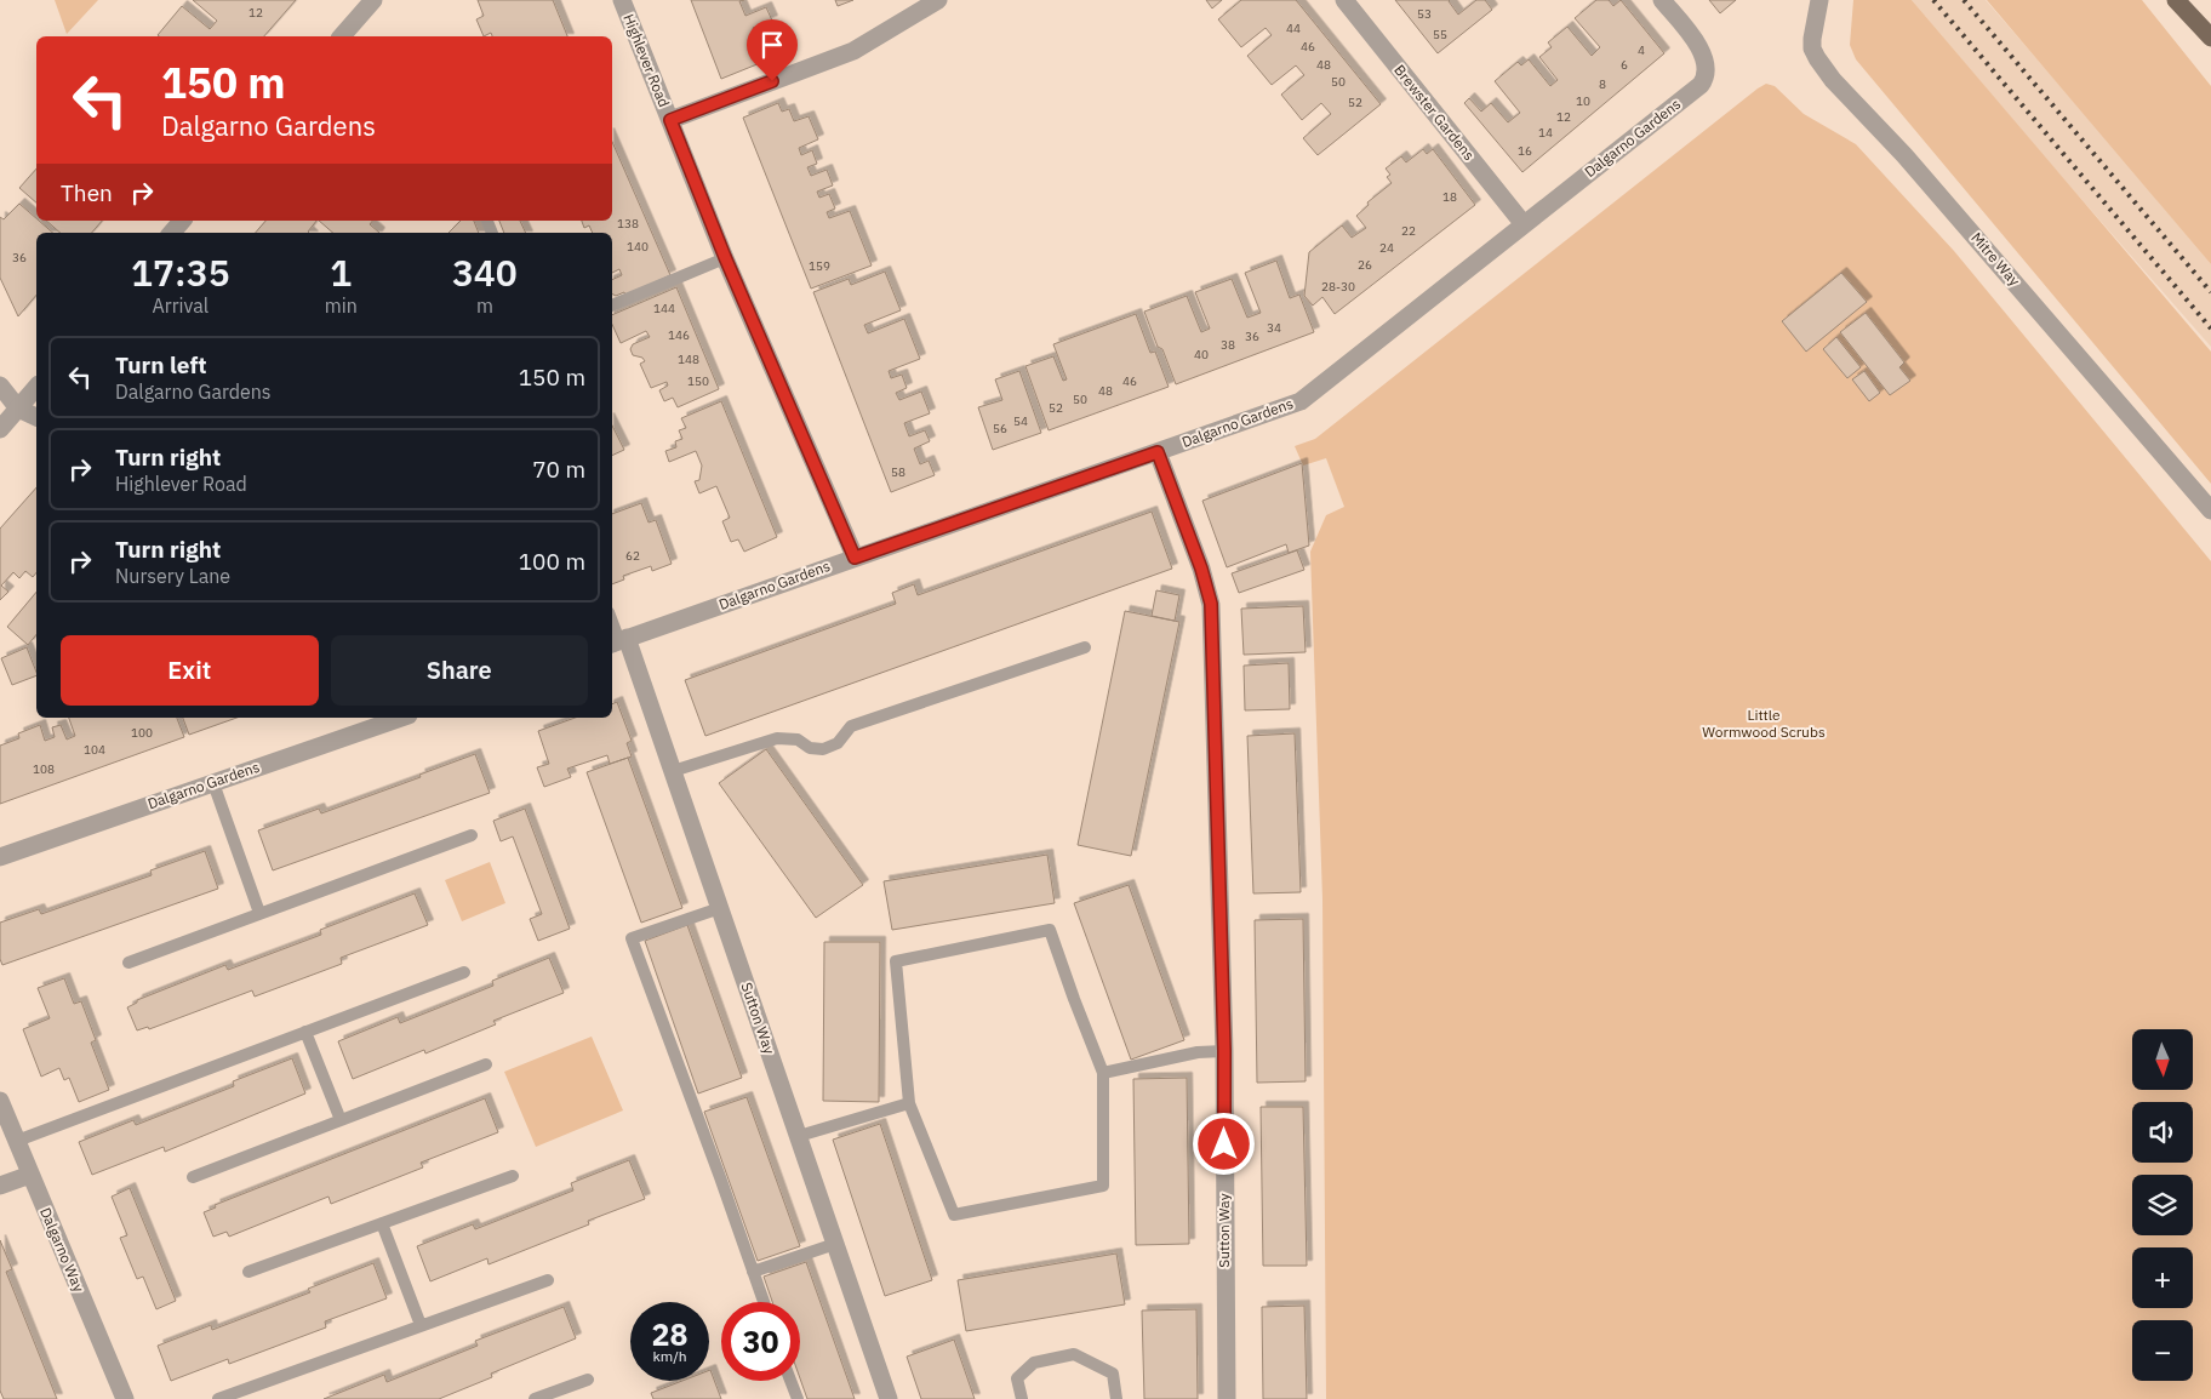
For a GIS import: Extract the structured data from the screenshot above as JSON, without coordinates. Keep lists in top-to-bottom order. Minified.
{"streets":{"street":["Highlever Road","Brewster Gardens","Dalgarno Gardens","Mitre Way","Sutton Way","Dalgarno Way"]},"crossings":[["Highlever Road","Dalgarno Gardens"],["Brewster Gardens","Dalgarno Gardens"],["Dalgarno Gardens","Sutton Way"]],"parks":["Little Wormwood Scrubs"],"house_numbers":["12","53","44","55","46","4","48","6","50","8","10","52","12","14","16","18","138","22","140","24","36","26","159","28-30","144","34","146","36","38","40","148","150","46","48","50","52","54","56","58","62","100","104","108"],"north":"bottom","page":{"turn":["150 m","Dalgarno Gardens"],"then":"Then","eta":["17:35","Arrival","1","min","340","m"],"list":[{"name":"Turn left","note":"Dalgarno Gardens","value":"150 m"},{"name":"Turn right","note":"Highlever Road","value":"70 m"},{"name":"Turn right","note":"Nursery Lane","value":"100 m"}],"buttons":["Exit","Share"],"map_buttons":["+","−"],"speed":"28 km/h","limit":"30"}}
